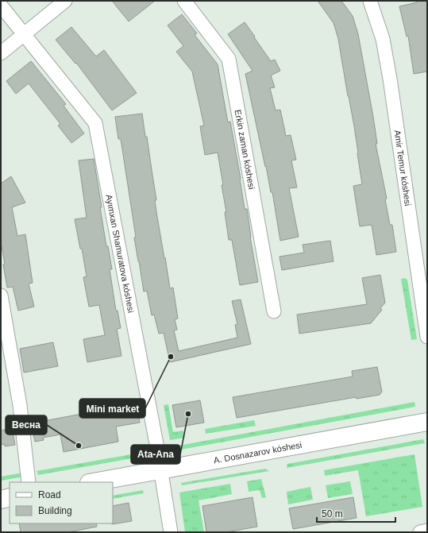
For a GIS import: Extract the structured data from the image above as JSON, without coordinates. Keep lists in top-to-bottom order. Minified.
{"streets":{"main road":["A. Dosnazarov kóshesi"],"street":["Erkin zaman kóshesi","Amir Temur kóshesi","Ayımxan Shamuratova kóshesi"]},"crossings":[["Ayımxan Shamuratova kóshesi","A. Dosnazarov kóshesi"]],"places":["Mini market","Ata-Ana","Весна"],"legend":["Road","Building"],"scale_bar":"50 m"}
